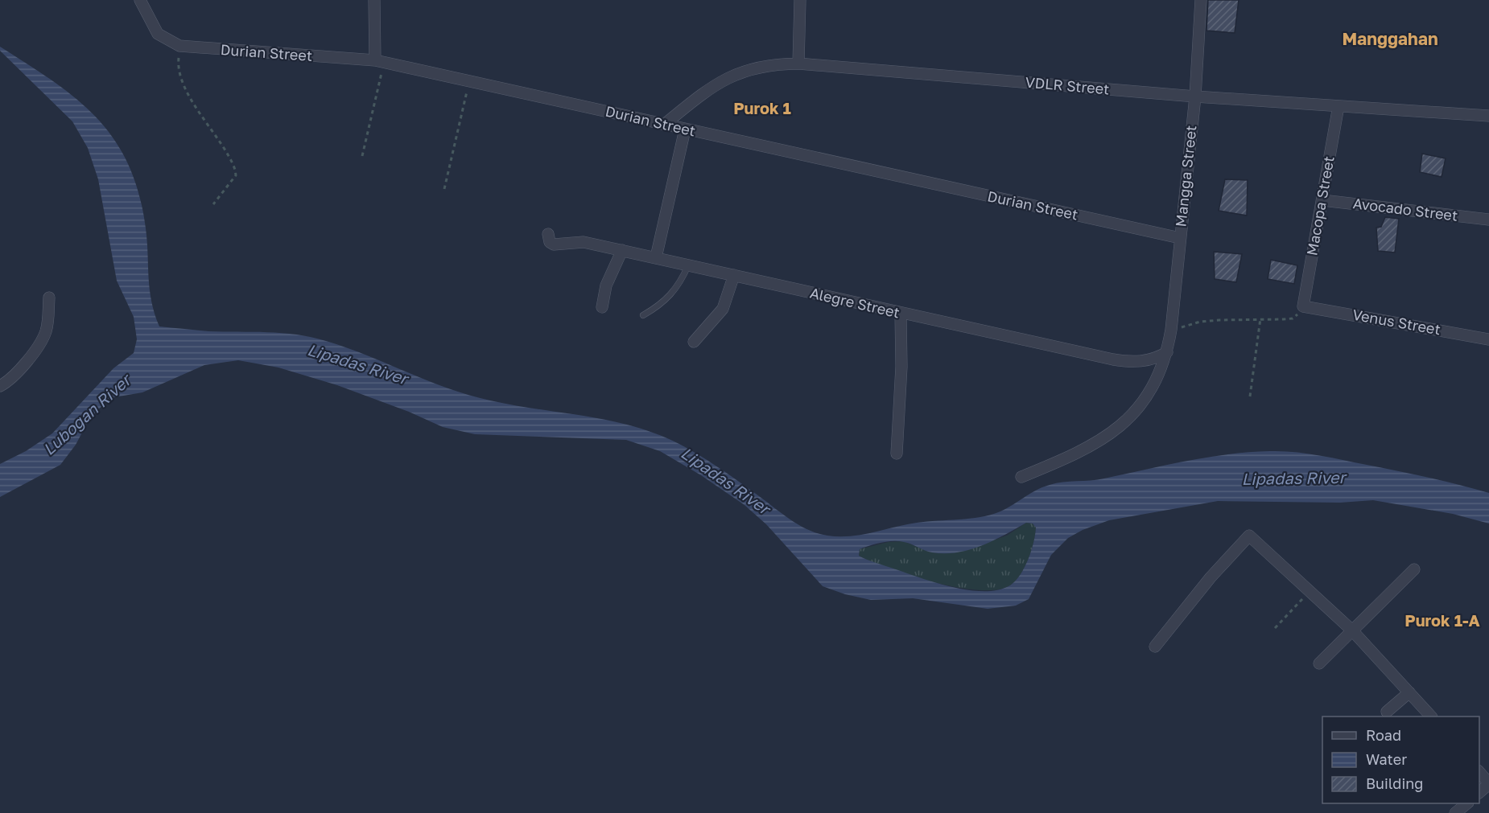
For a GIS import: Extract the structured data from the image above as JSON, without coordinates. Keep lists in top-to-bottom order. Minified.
{"streets":{"street":["Durian Street","VDLR Street","Mangga Street","Macopa Street","Avocado Street","Alegre Street","Venus Street"]},"crossings":[["Durian Street","VDLR Street"],["Durian Street","Mangga Street"],["VDLR Street","Mangga Street"],["VDLR Street","Macopa Street"],["Mangga Street","Alegre Street"],["Macopa Street","Avocado Street"],["Macopa Street","Venus Street"]],"districts":["Manggahan","Purok 1","Purok 1-A"],"water":["Lipadas River","Lubogan River"],"legend":["Road","Water","Building"]}
